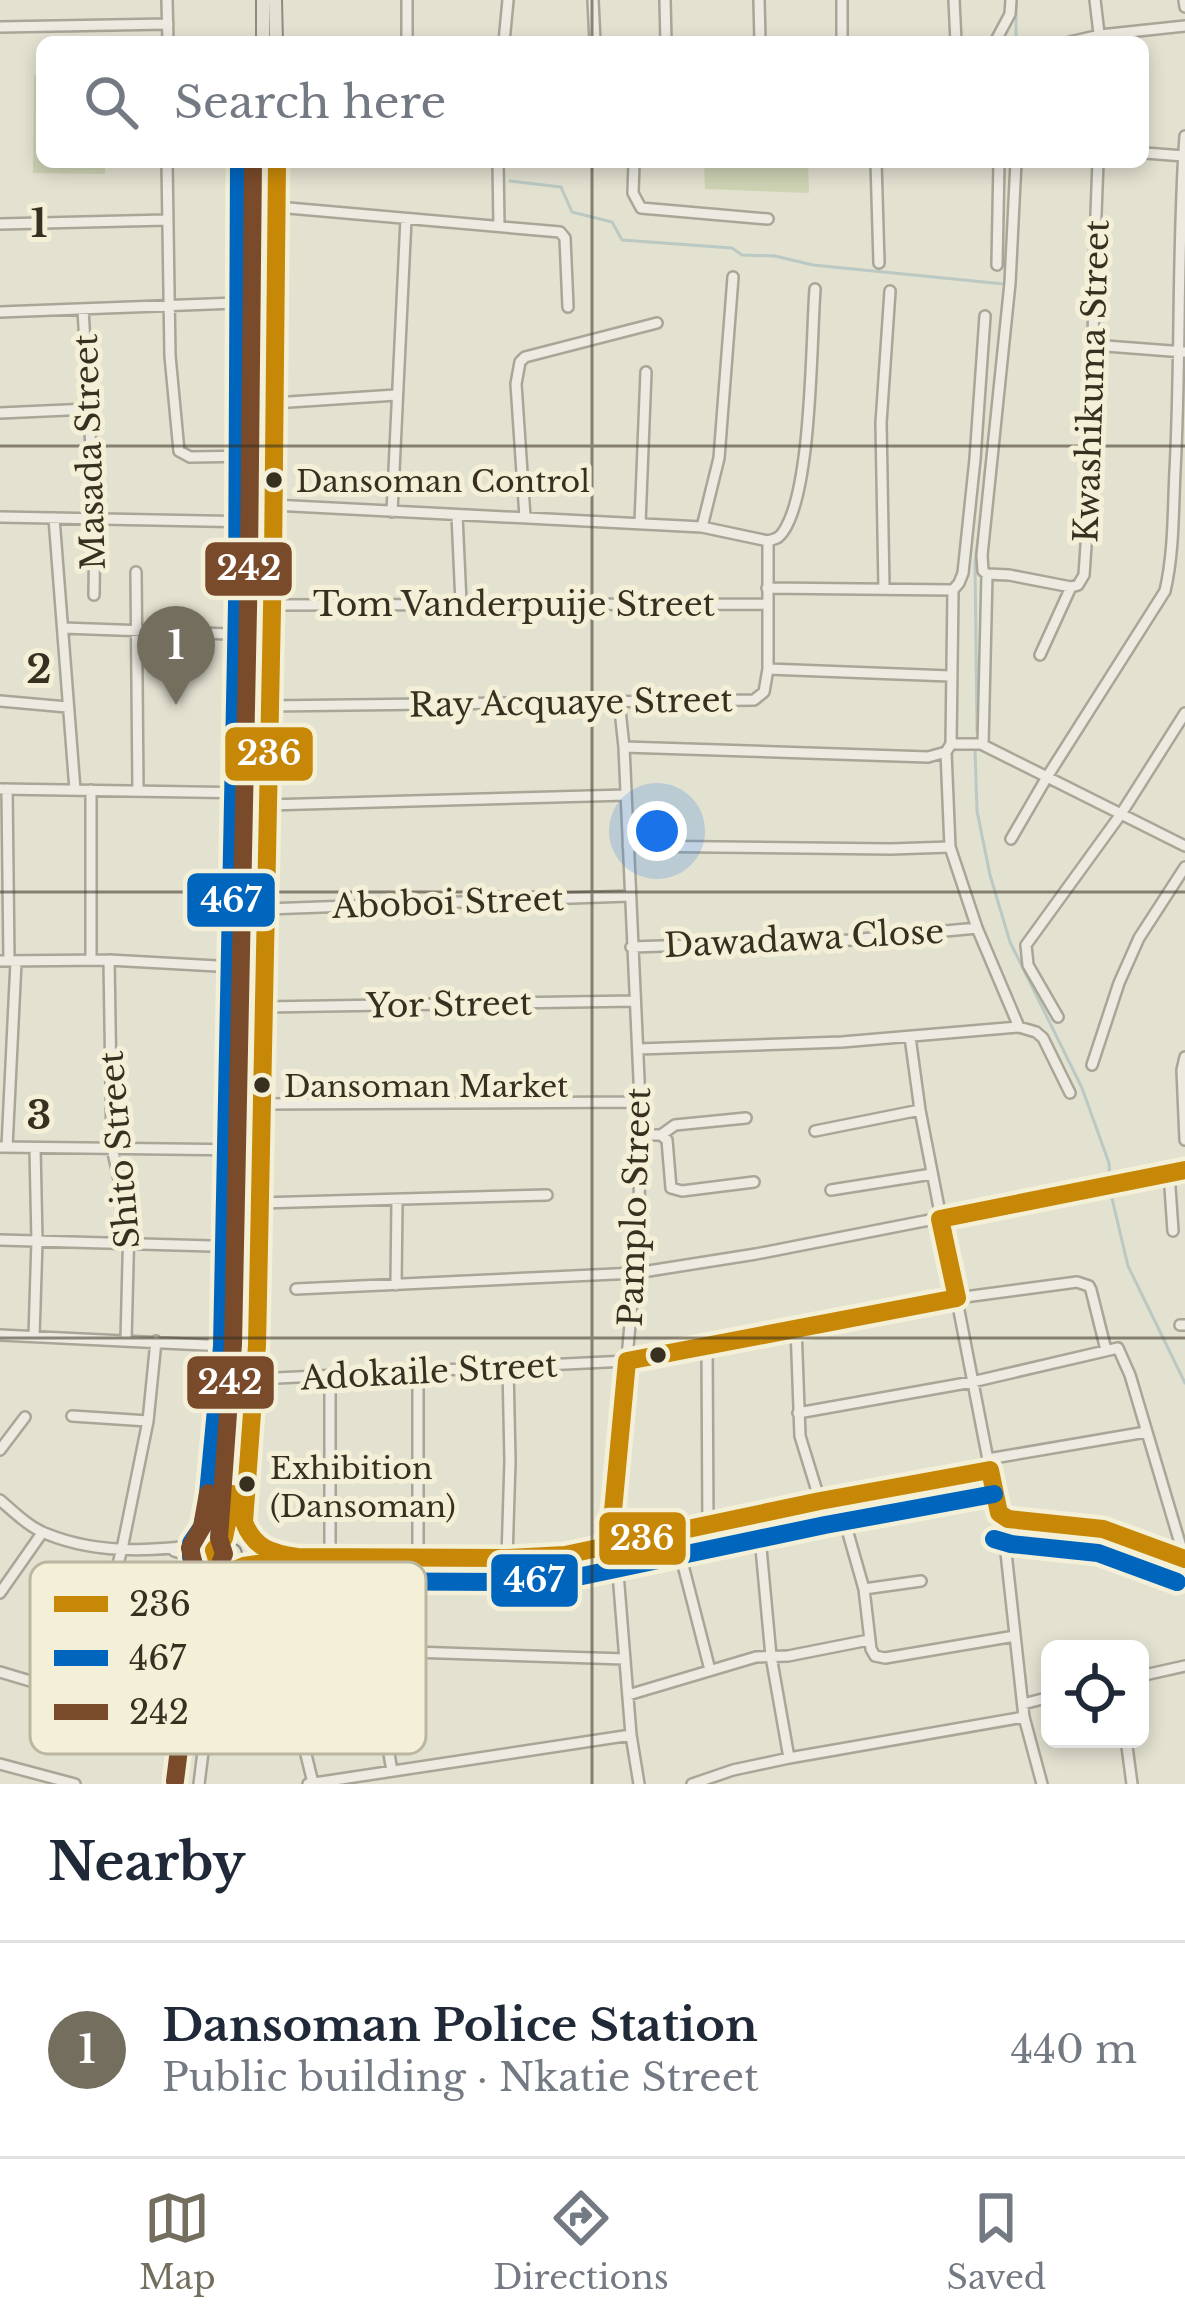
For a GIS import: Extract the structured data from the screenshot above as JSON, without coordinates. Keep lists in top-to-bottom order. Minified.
{"streets":{"street":["Kwashikuma Street","Masada Street","Tom Vanderpuije Street","Ray Acquaye Street","Aboboi Street","Dawadawa Close","Yor Street","Shito Street","Pamplo Street","Adokaile Street"]},"crossings":[["Tom Vanderpuije Street","Ray Acquaye Street"],["Ray Acquaye Street","Pamplo Street"],["Aboboi Street","Pamplo Street"],["Dawadawa Close","Pamplo Street"],["Yor Street","Pamplo Street"],["Pamplo Street","Adokaile Street"]],"places":["Dansoman Control","Dansoman Market","Exhibition (Dansoman)"],"lines":["transit line 236","transit line 467","transit line 242"],"legend":["236","467","242"],"page":{"search":"Search here","pins":"1","heading":"Nearby","list":[{"mark":"1","name":"Dansoman Police Station","note":"Public building · Nkatie Street","value":"440 m"}],"nav":["Map","Directions","Saved"]},"grid":{"rows":["1","2","3"]}}
